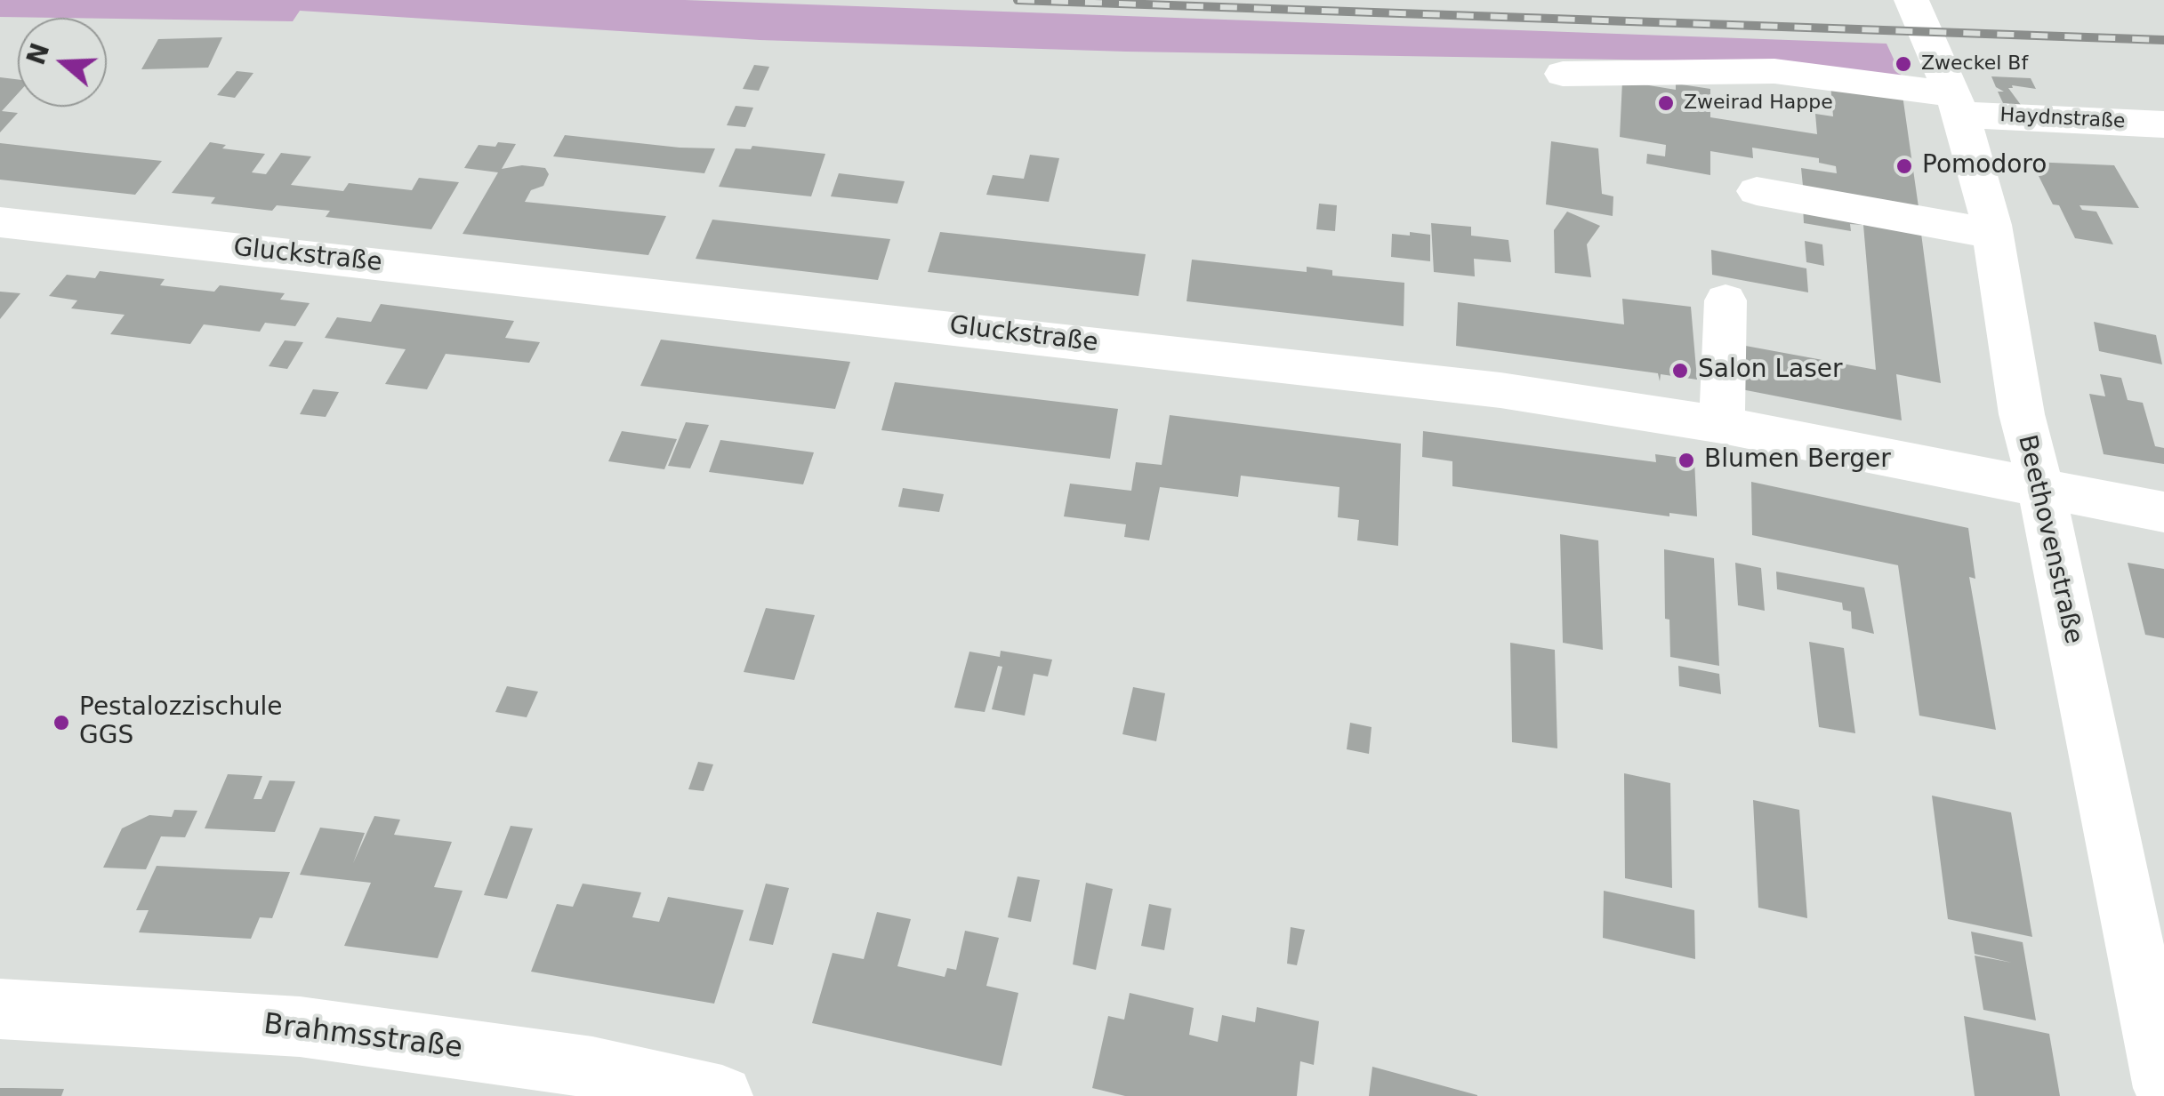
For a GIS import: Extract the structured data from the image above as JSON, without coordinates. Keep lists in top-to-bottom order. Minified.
{"streets":{"street":["Haydnstraße","Gluckstraße","Beethovenstraße","Brahmsstraße"]},"crossings":[["Haydnstraße","Beethovenstraße"],["Gluckstraße","Beethovenstraße"]],"places":["Zweckel Bf","Zweirad Happe","Pomodoro","Salon Laser","Blumen Berger","Pestalozzischule GGS"],"north":"left"}
